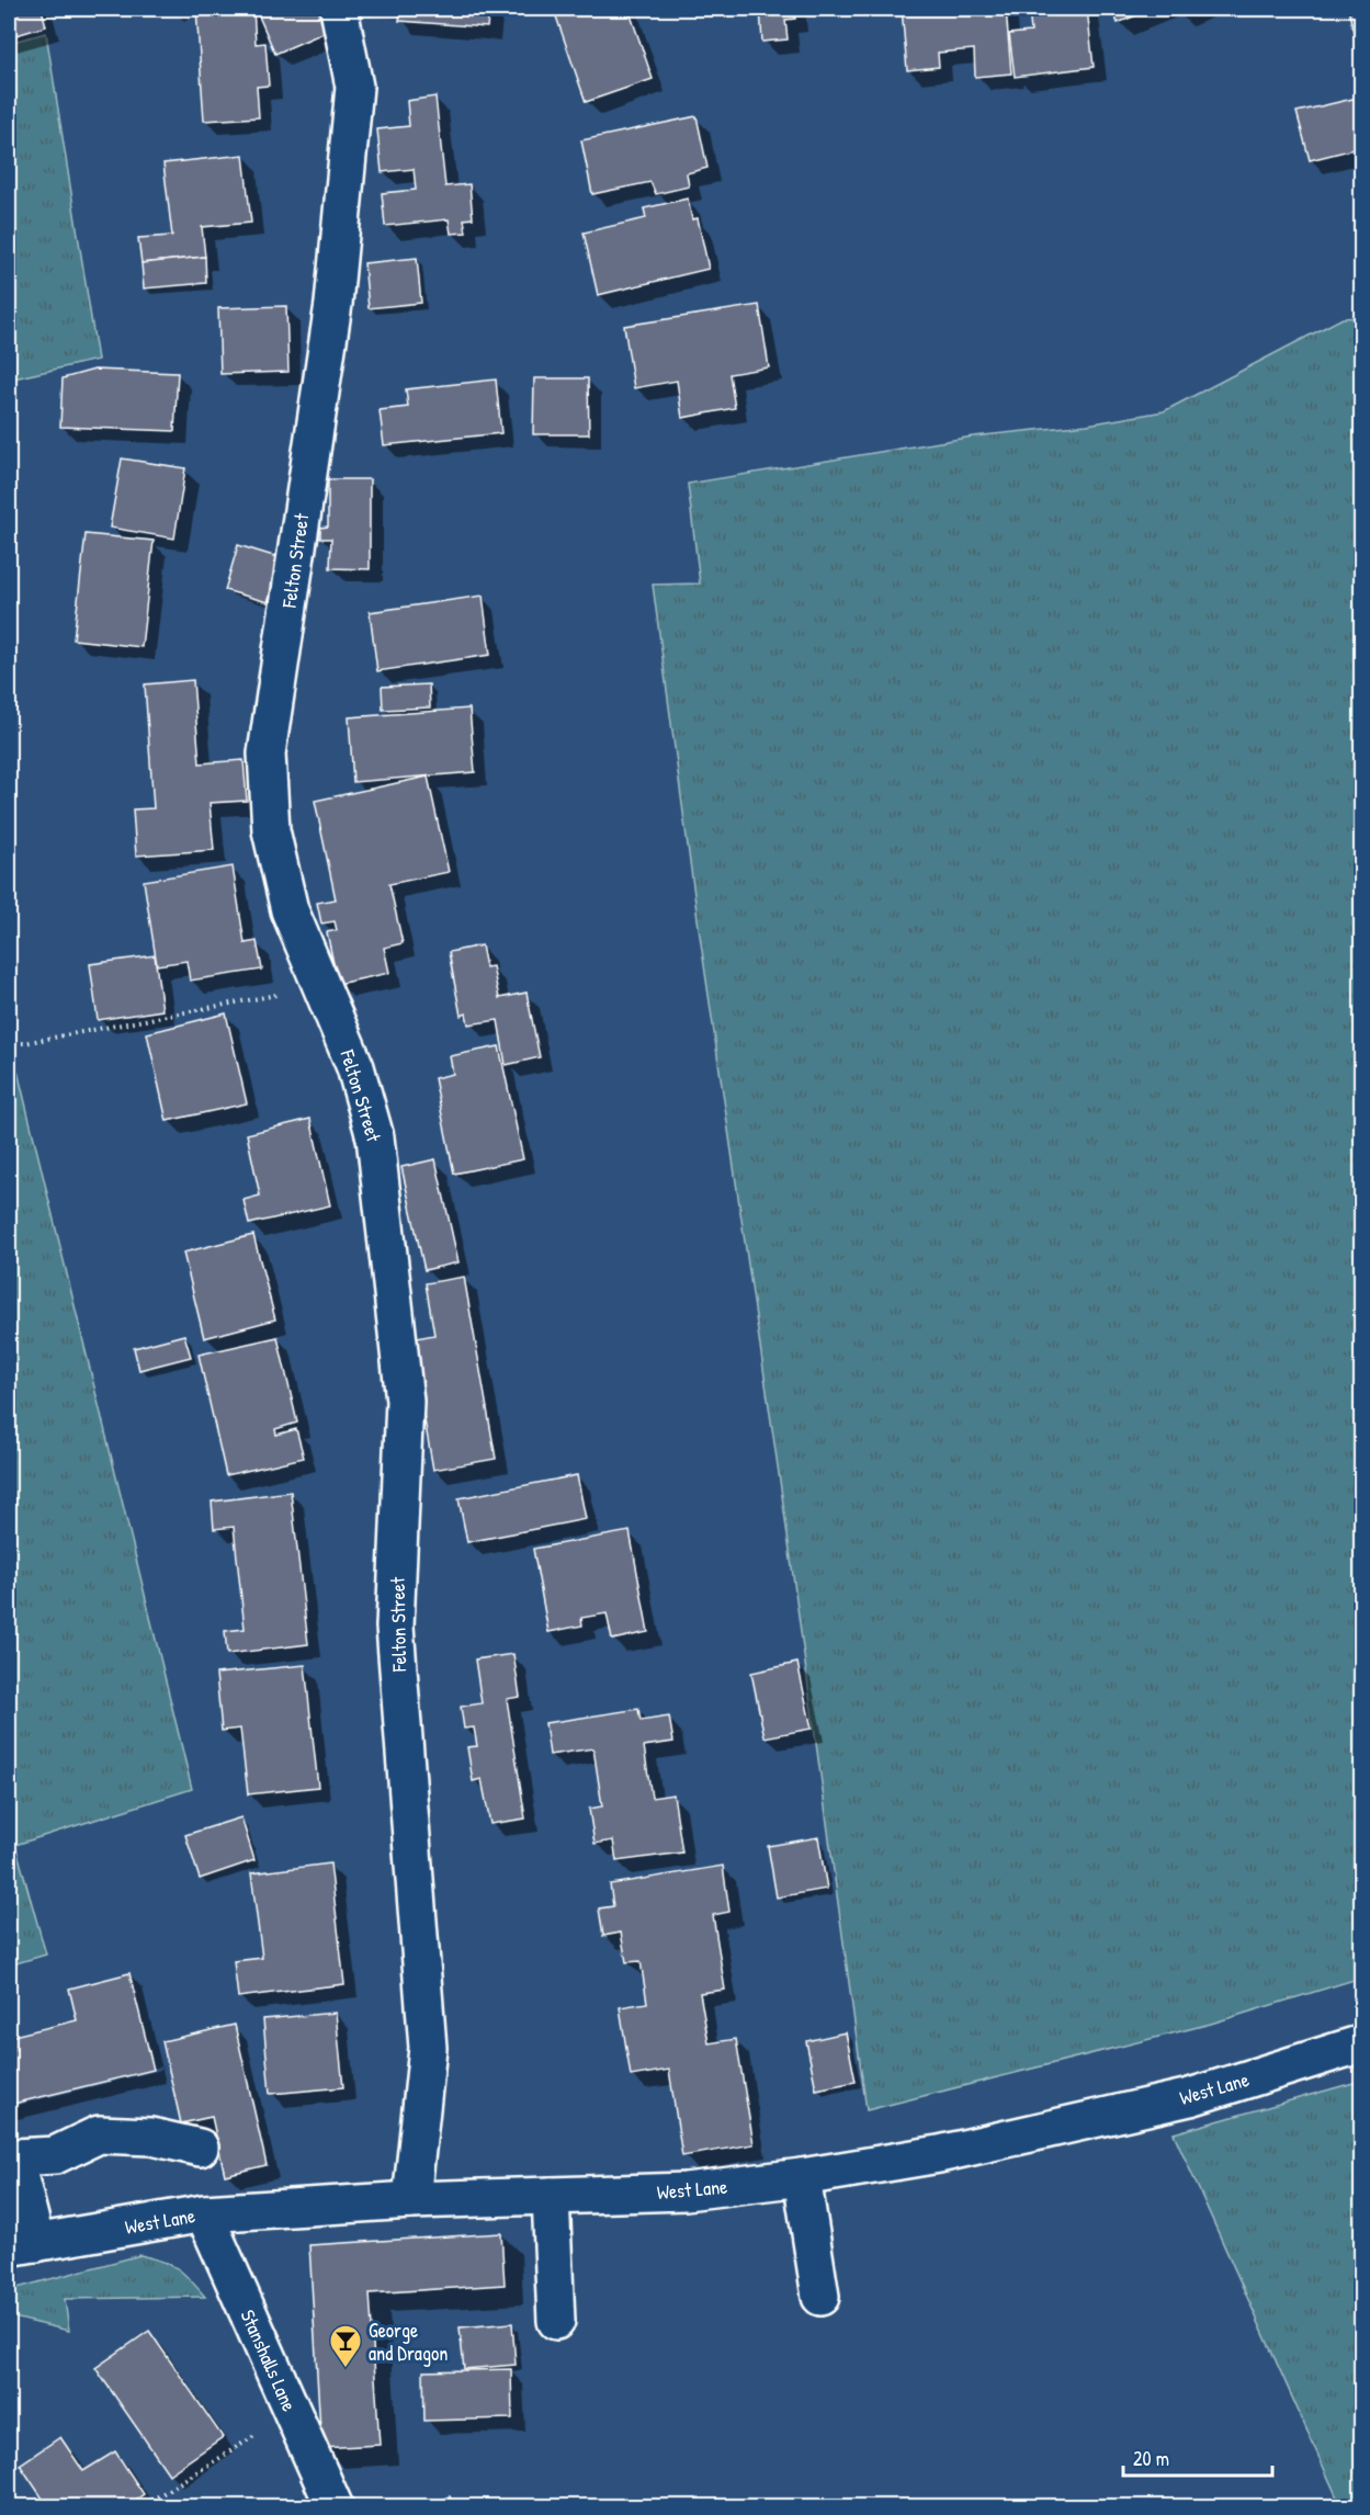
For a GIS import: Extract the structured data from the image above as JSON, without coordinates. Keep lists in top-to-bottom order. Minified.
{"streets":{"street":["Felton Street","West Lane","Stanshalls Lane"]},"crossings":[["Felton Street","West Lane"],["West Lane","Stanshalls Lane"]],"places":{"bar":["George and Dragon"]},"scale_bar":"20 m"}
